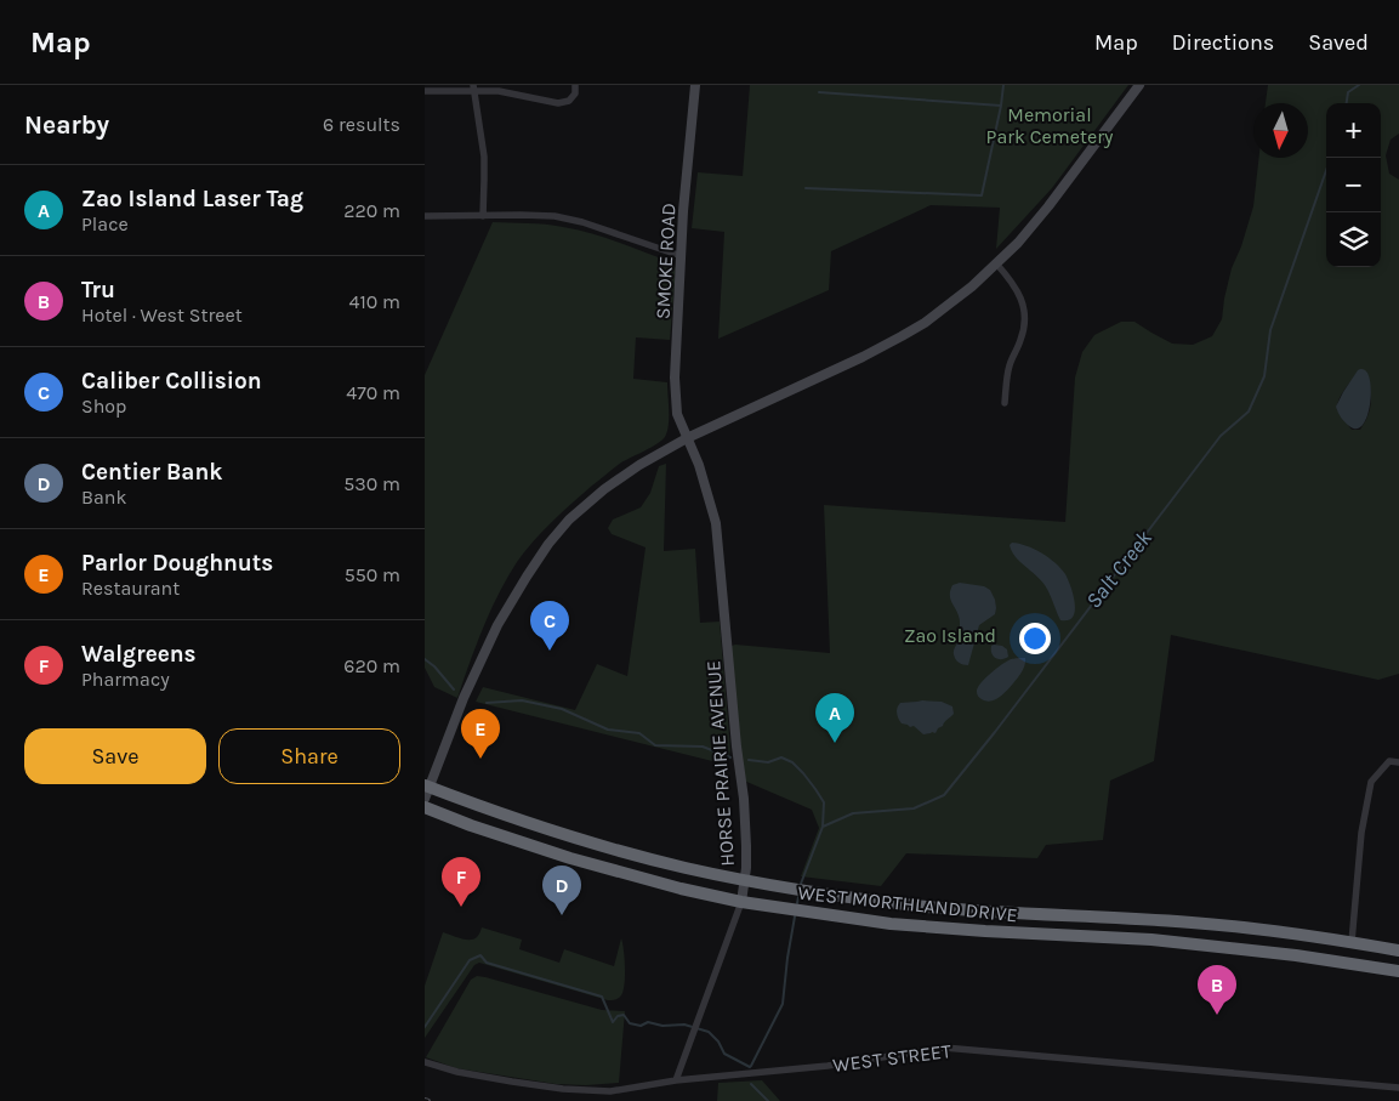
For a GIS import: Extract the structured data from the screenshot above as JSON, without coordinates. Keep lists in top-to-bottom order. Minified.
{"streets":{"highway":["WEST MORTHLAND DRIVE"],"main road":["SMOKE ROAD","HORSE PRAIRIE AVENUE"],"street":["WEST STREET"]},"crossings":[["SMOKE ROAD","HORSE PRAIRIE AVENUE"],["HORSE PRAIRIE AVENUE","WEST MORTHLAND DRIVE"],["HORSE PRAIRIE AVENUE","WEST STREET"]],"water":["Salt Creek"],"parks":["Memorial Park Cemetery","Zao Island"],"north":"bottom","page":{"header":"Map","nav":["Map","Directions","Saved"],"heading":["Nearby","6 results"],"map_buttons":["+","−"],"list":[{"mark":"A","name":"Zao Island Laser Tag","note":"Place","value":"220 m"},{"mark":"B","name":"Tru","note":"Hotel · West Street","value":"410 m"},{"mark":"C","name":"Caliber Collision","note":"Shop","value":"470 m"},{"mark":"D","name":"Centier Bank","note":"Bank","value":"530 m"},{"mark":"E","name":"Parlor Doughnuts","note":"Restaurant","value":"550 m"},{"mark":"F","name":"Walgreens","note":"Pharmacy","value":"620 m"}],"pins":["C","A","E","F","D","B"],"buttons":["Save","Share"]}}
